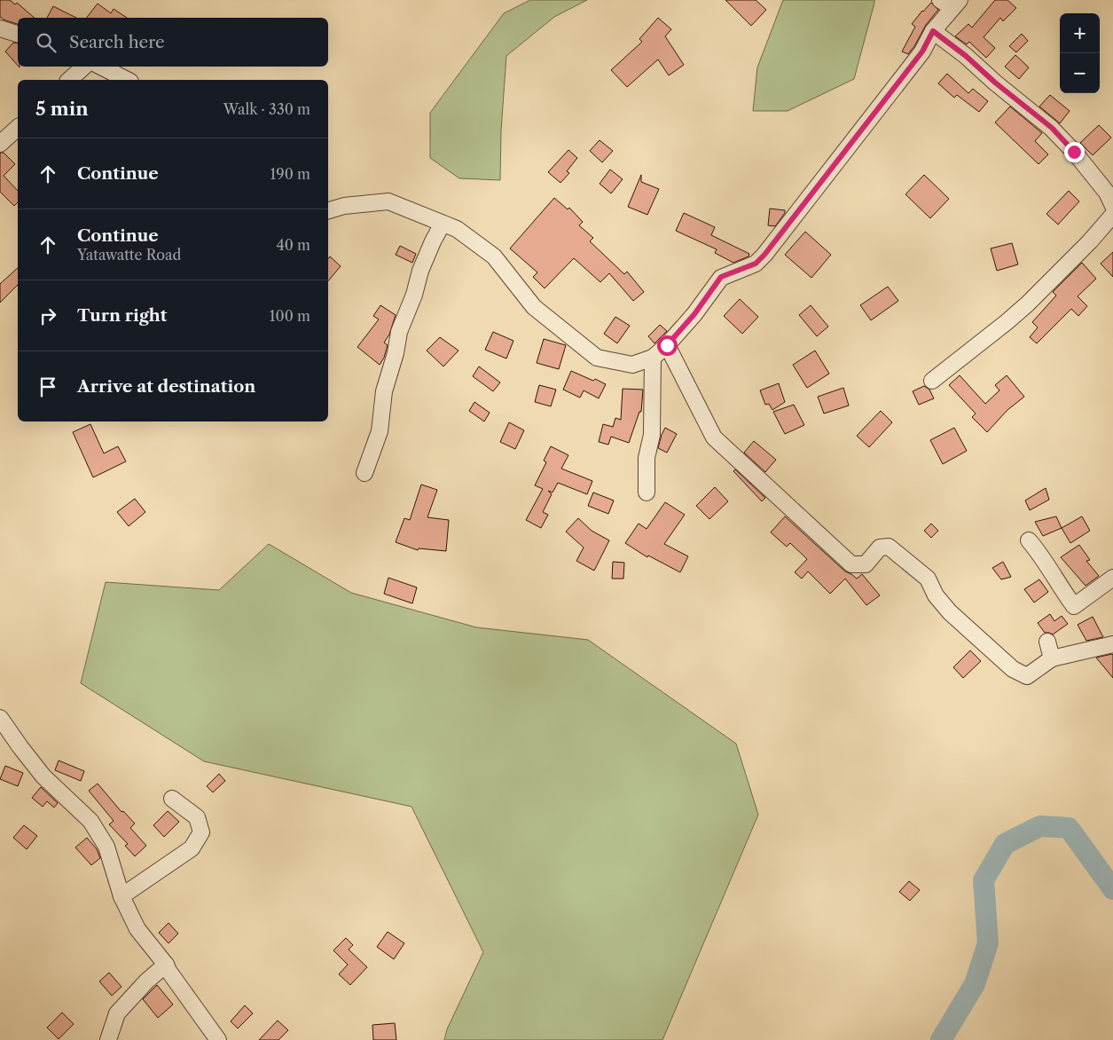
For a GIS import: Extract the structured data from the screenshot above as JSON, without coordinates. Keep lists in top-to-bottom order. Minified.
{"page":{"map_buttons":["+","−"],"search":"Search here","heading":["5 min","Walk · 330 m"],"list":[["Continue","190 m"],["Continue","Yatawatte Road","40 m"],["Turn right","100 m"],"Arrive at destination"]}}
